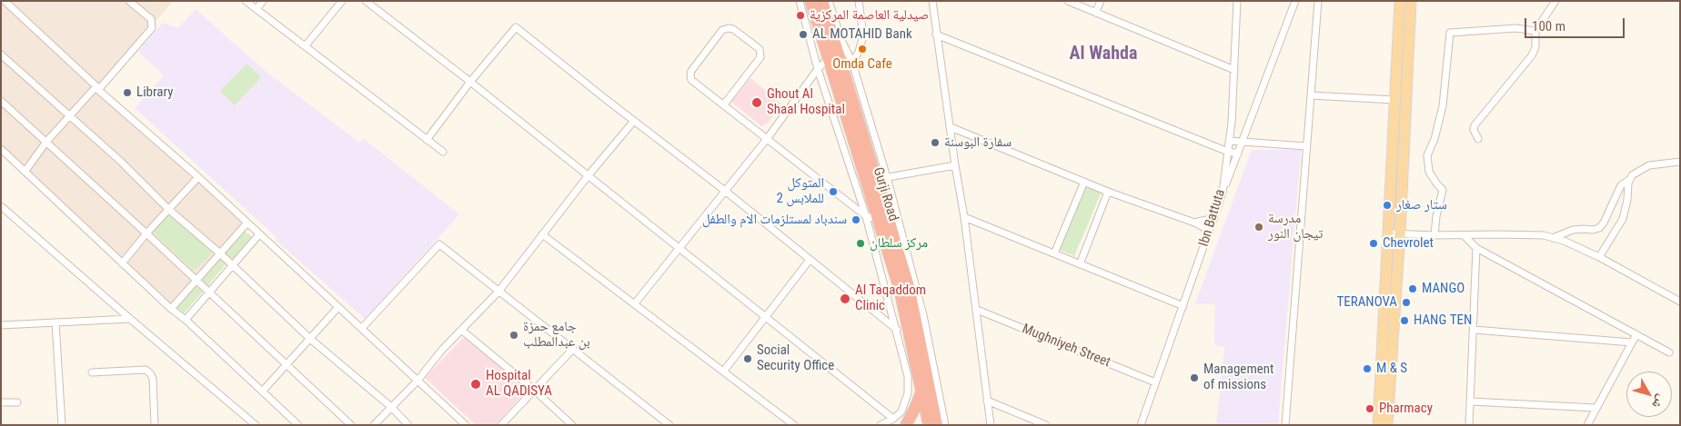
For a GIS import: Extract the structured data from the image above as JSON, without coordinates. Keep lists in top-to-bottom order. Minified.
{"streets":{"highway":["Gurji Road"],"street":["Ibn Battuta","Mughniyeh Street"]},"crossings":[["Ibn Battuta","Mughniyeh Street"]],"districts":["Al Wahda"],"places":["صيدلية العاصمة المركزية","AL MOTAHID Bank","Omda Cafe","Library","Ghout Al Shaal Hospital","سفارة البوسنة","المتوكل 2 للملابس","ستار صغار","سندباد لمستلزمات الام والطفل","مدرسة تيجان النور","مركز سلطان","Chevrolet","MANGO","Al Taqaddom Clinic","TERANOVA","HANG TEN","جامع حمزة بن عبدالمطلب","Social Security Office","M & S","Management of missions","Hospital AL QADISYA","Pharmacy"],"scale_bar":"100 m","north":"bottom right"}
